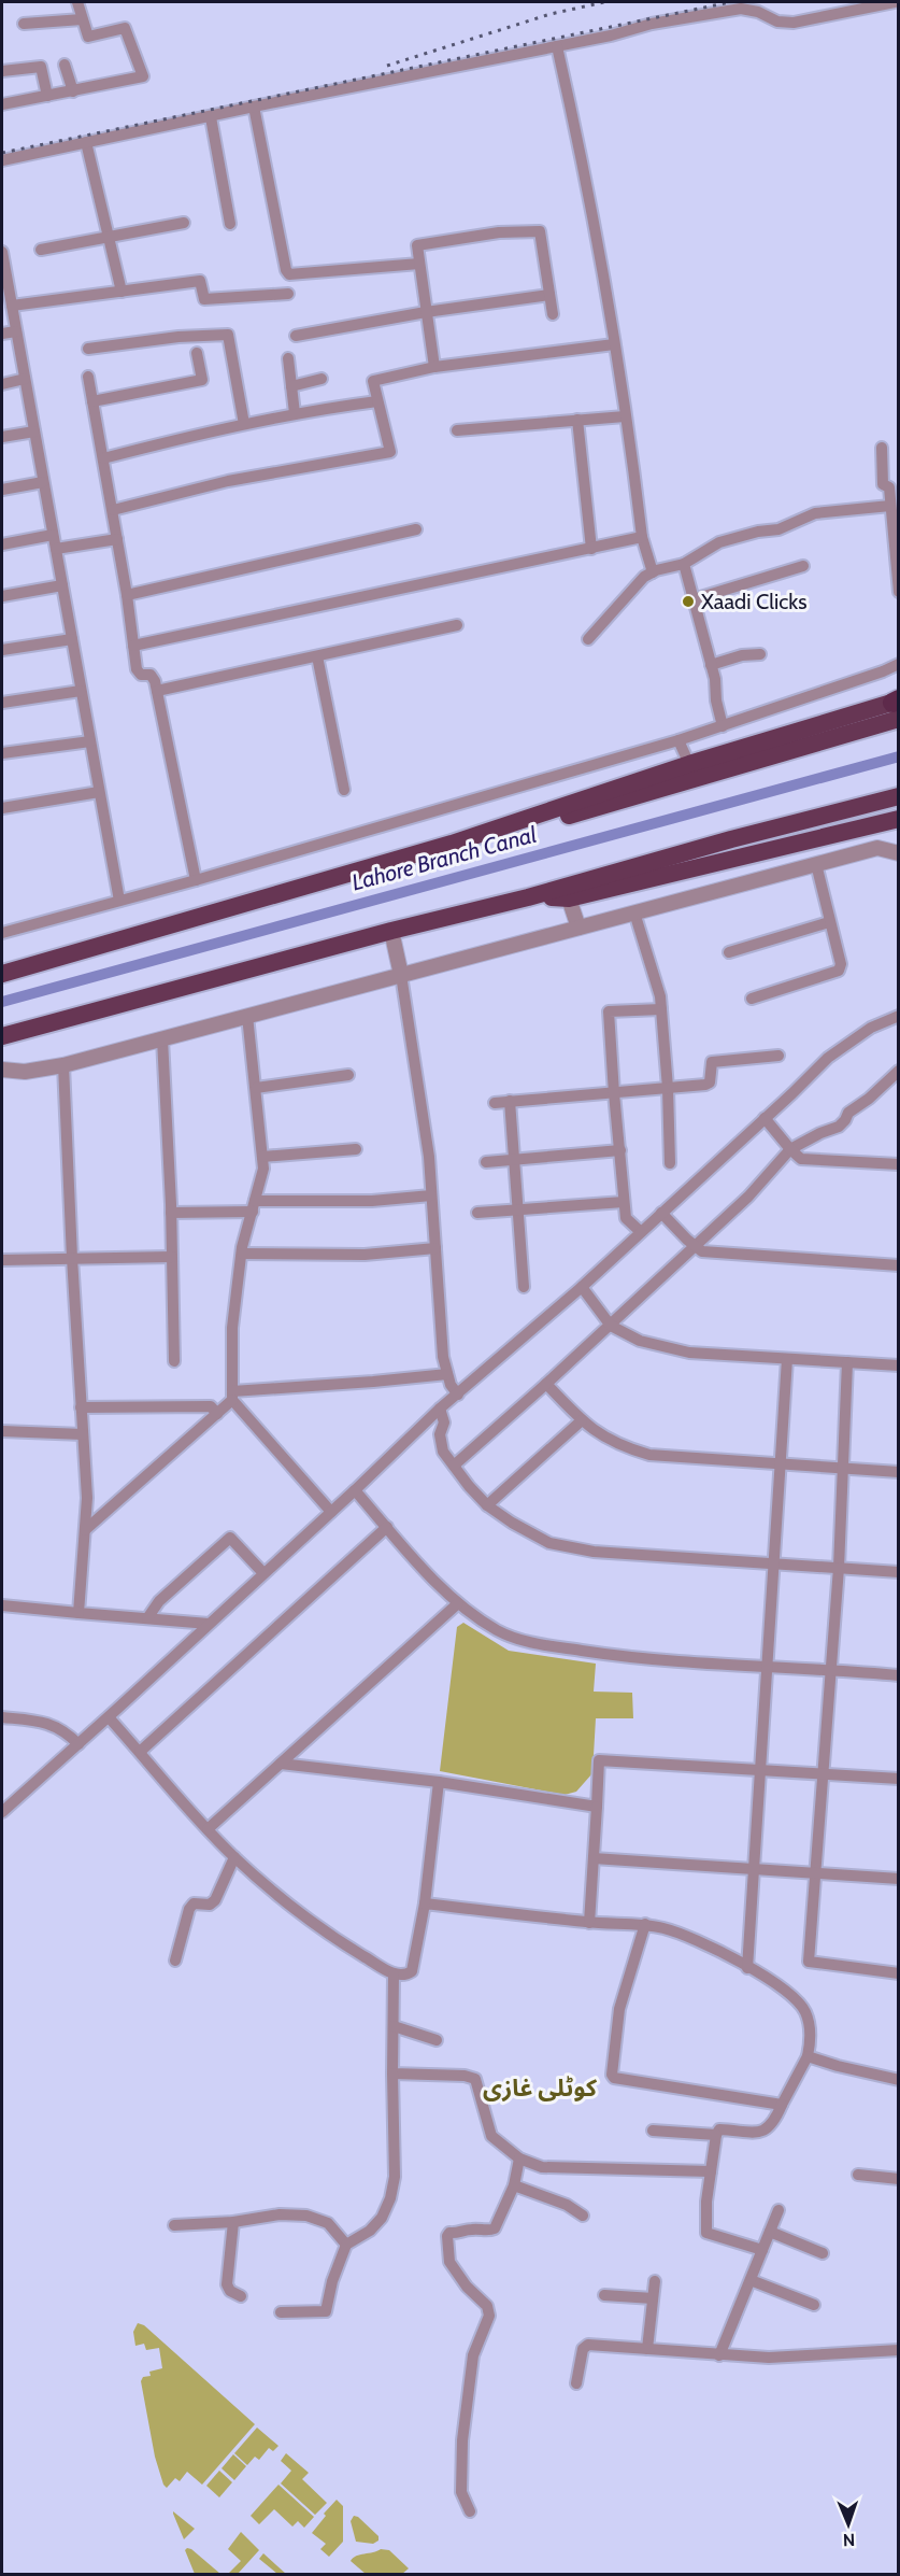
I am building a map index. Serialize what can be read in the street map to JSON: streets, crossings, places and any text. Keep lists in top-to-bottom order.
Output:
{
  "districts": ["کوٹلی غازی"],
  "water": ["Lahore Branch Canal"],
  "places": ["Xaadi Clicks"],
  "north": "bottom"
}
